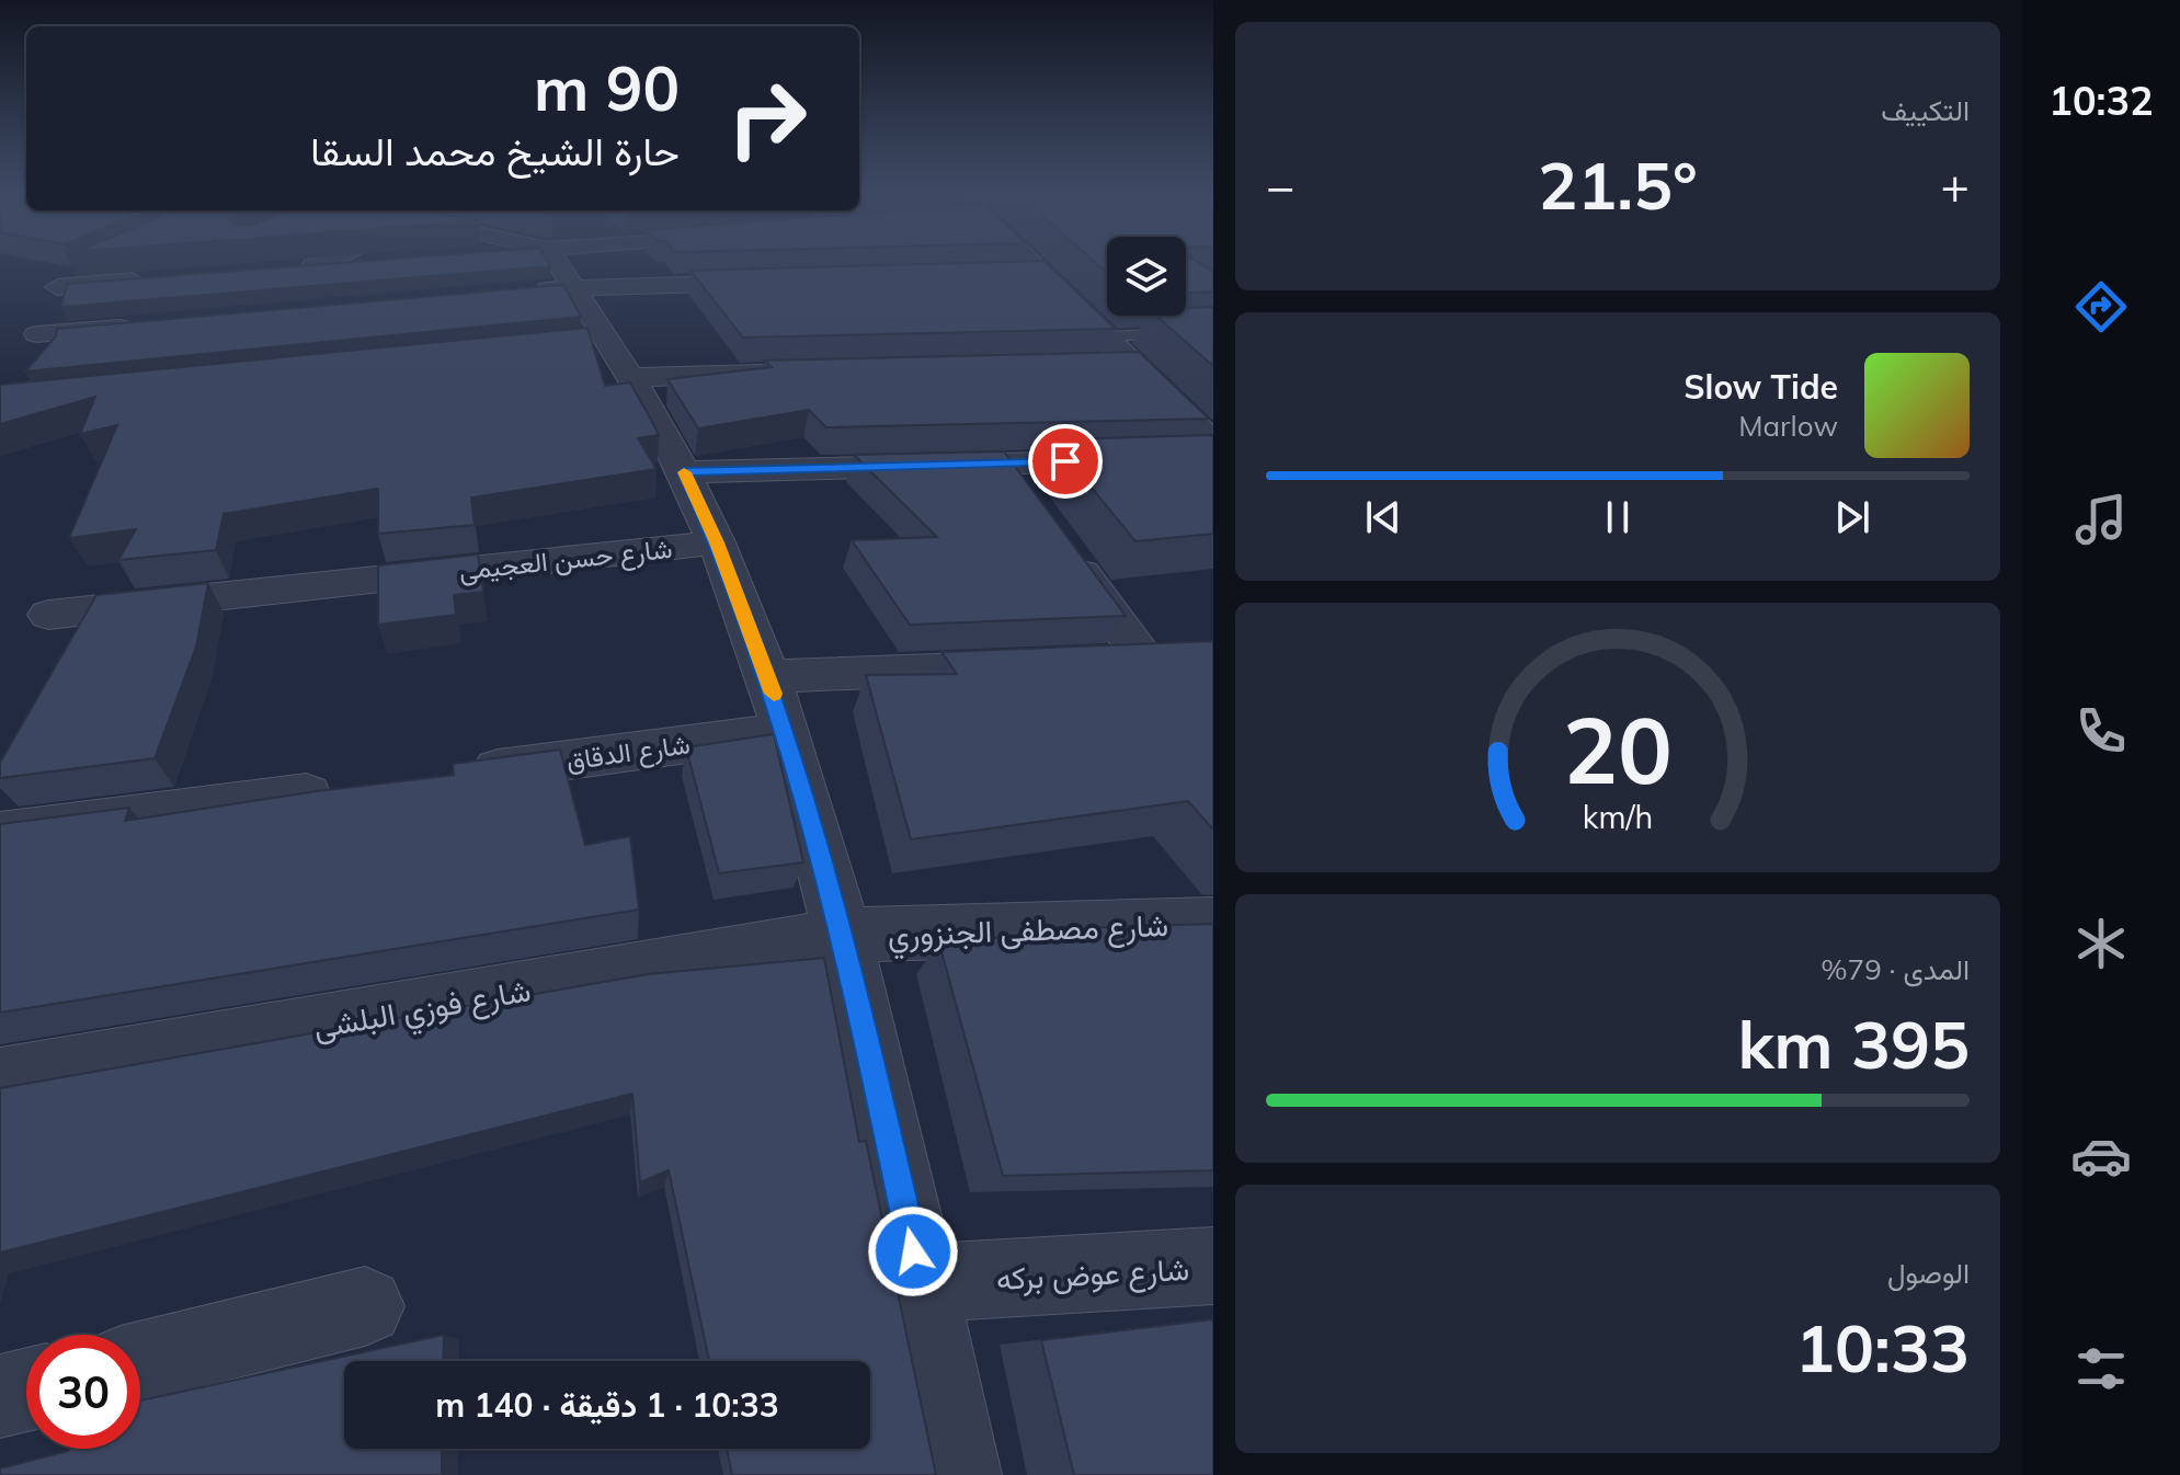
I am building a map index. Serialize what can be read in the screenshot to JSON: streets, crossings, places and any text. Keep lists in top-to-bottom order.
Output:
{
  "streets": {
    "street": [
      "شارع حسن العجيمى",
      "شارع الدقاق",
      "شارع مصطفى الجنزوري",
      "شارع فوزي البلشى",
      "شارع عوض بركه"
    ]
  },
  "crossings": [
    ["شارع مصطفى الجنزوري", "شارع فوزي البلشى"]
  ],
  "page": {
    "tabs": "10:32",
    "tile": [
      "التكييف",
      ["المدى · 79%", "395 km"],
      ["الوصول", "10:33"]
    ],
    "turn": ["90 m", "حارة الشيخ محمد السقا"],
    "heat": ["−", "21.5°", "+"],
    "song": ["Slow Tide", "Marlow"],
    "limit": "30",
    "trip": "10:33 · 1 دقيقة · 140 m",
    "gauge": ["20", "km/h"]
  }
}
